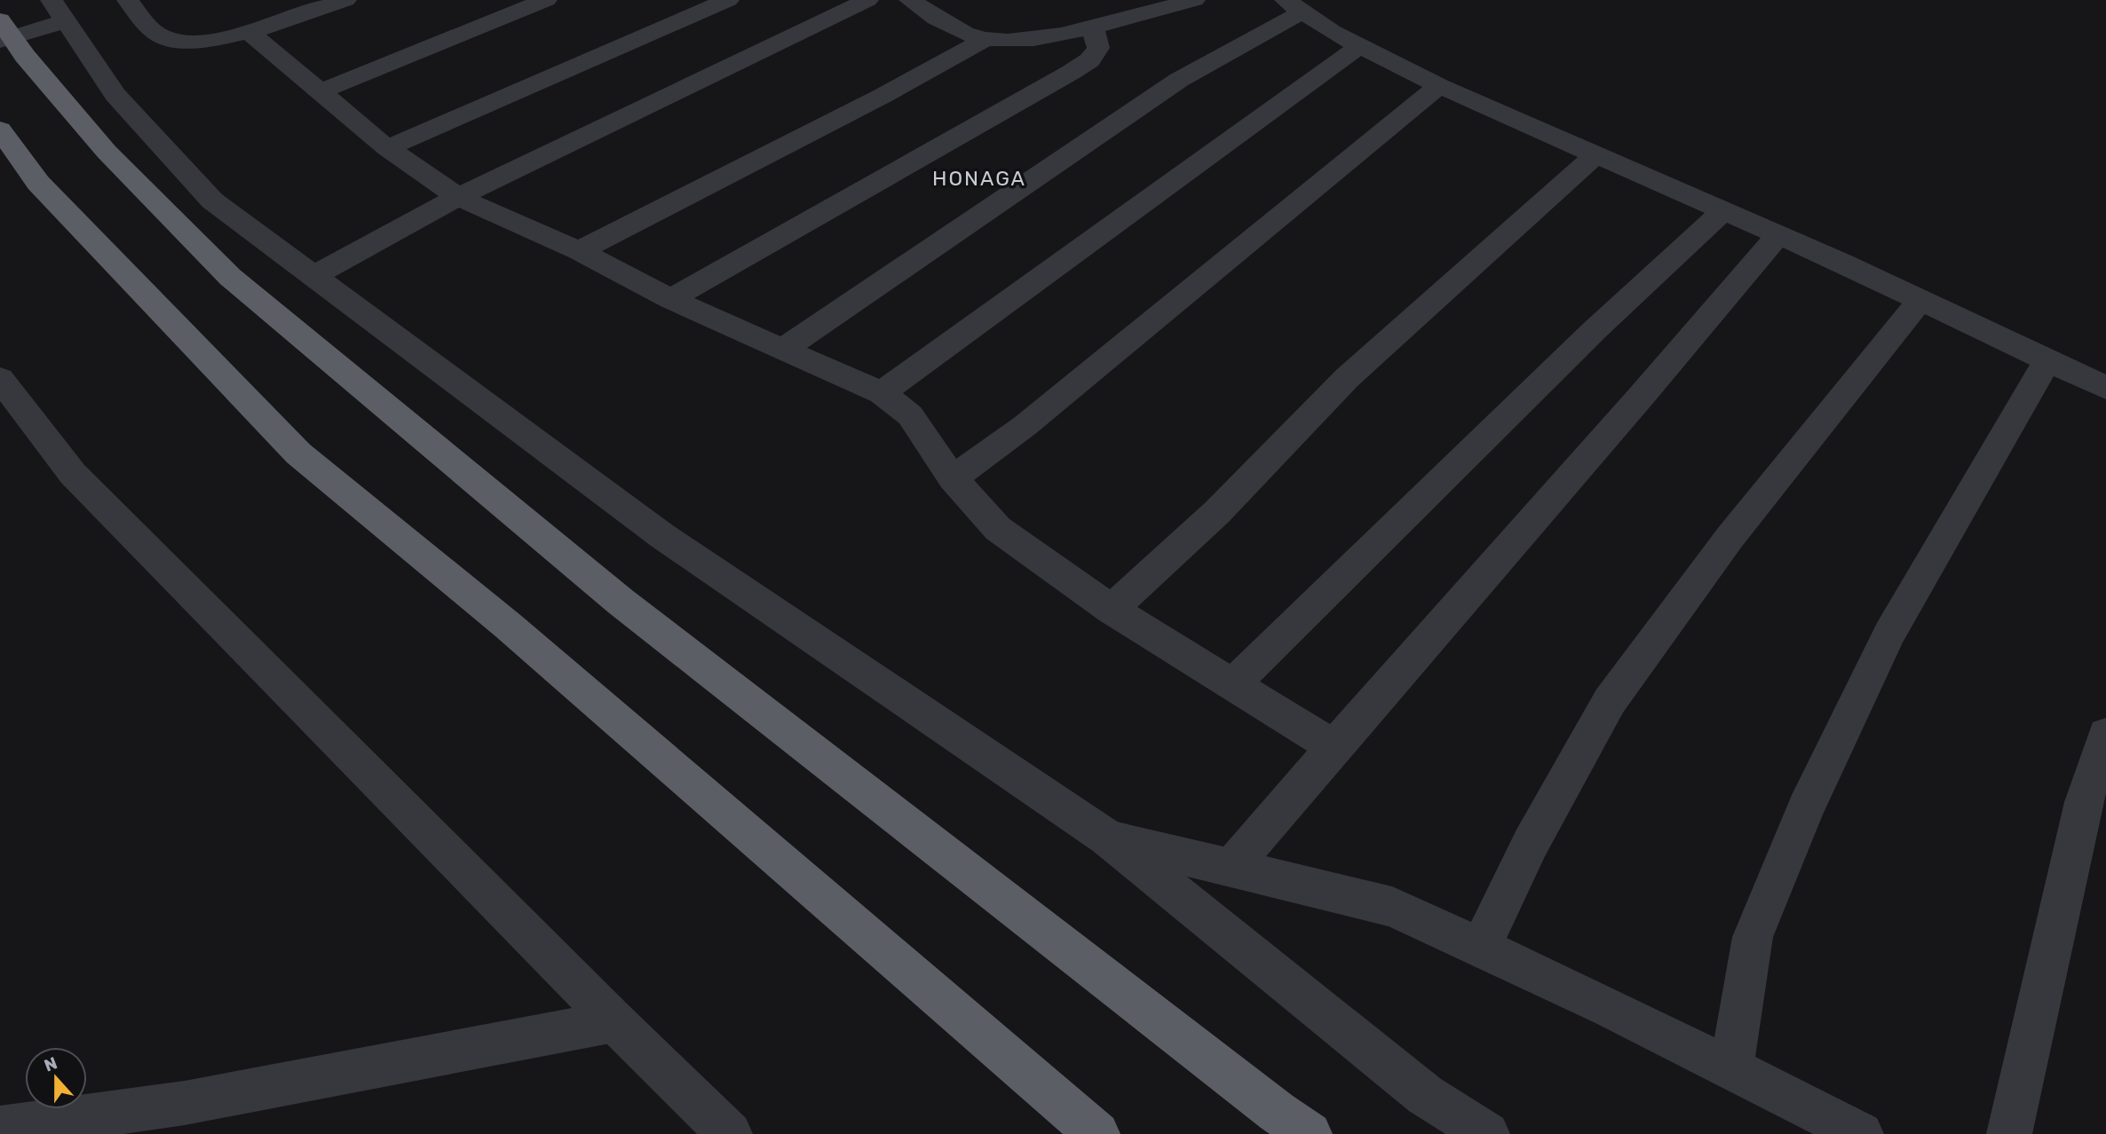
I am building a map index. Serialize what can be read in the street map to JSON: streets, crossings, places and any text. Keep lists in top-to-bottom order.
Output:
{
  "districts": ["HONAGA"],
  "north": "top"
}
